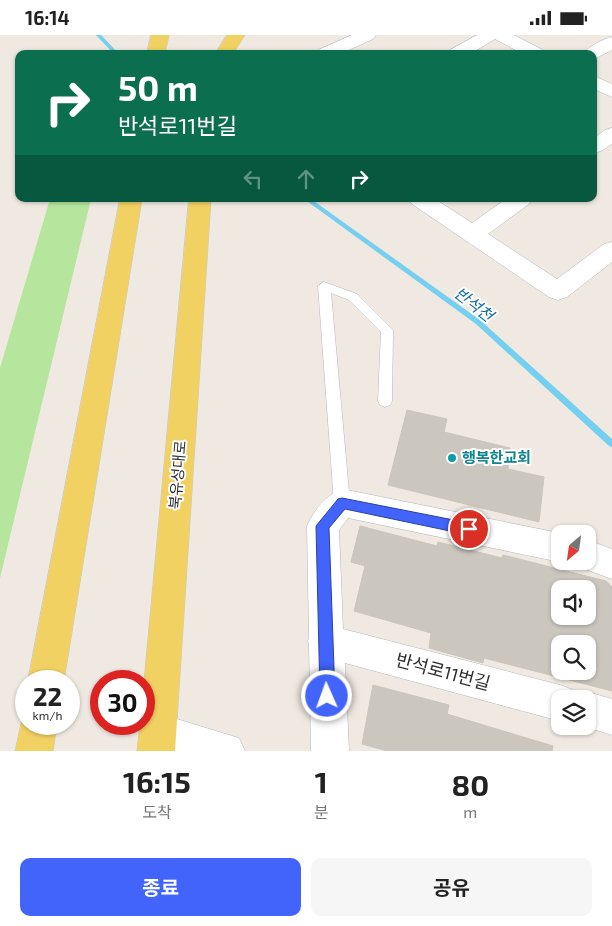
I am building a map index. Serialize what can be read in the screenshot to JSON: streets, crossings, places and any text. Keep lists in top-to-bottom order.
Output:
{
  "streets": {
    "main road": ["북유성대로"],
    "street": ["반석로11번길"]
  },
  "water": ["반석천"],
  "places": ["행복한교회"],
  "north": "bottom left",
  "page": {
    "status": "16:14",
    "turn": ["50 m", "반석로11번길"],
    "speed": "22 km/h",
    "limit": "30",
    "eta": [
      "16:15",
      "도착",
      "1",
      "분",
      "80",
      "m"
    ],
    "buttons": ["종료", "공유"]
  }
}
